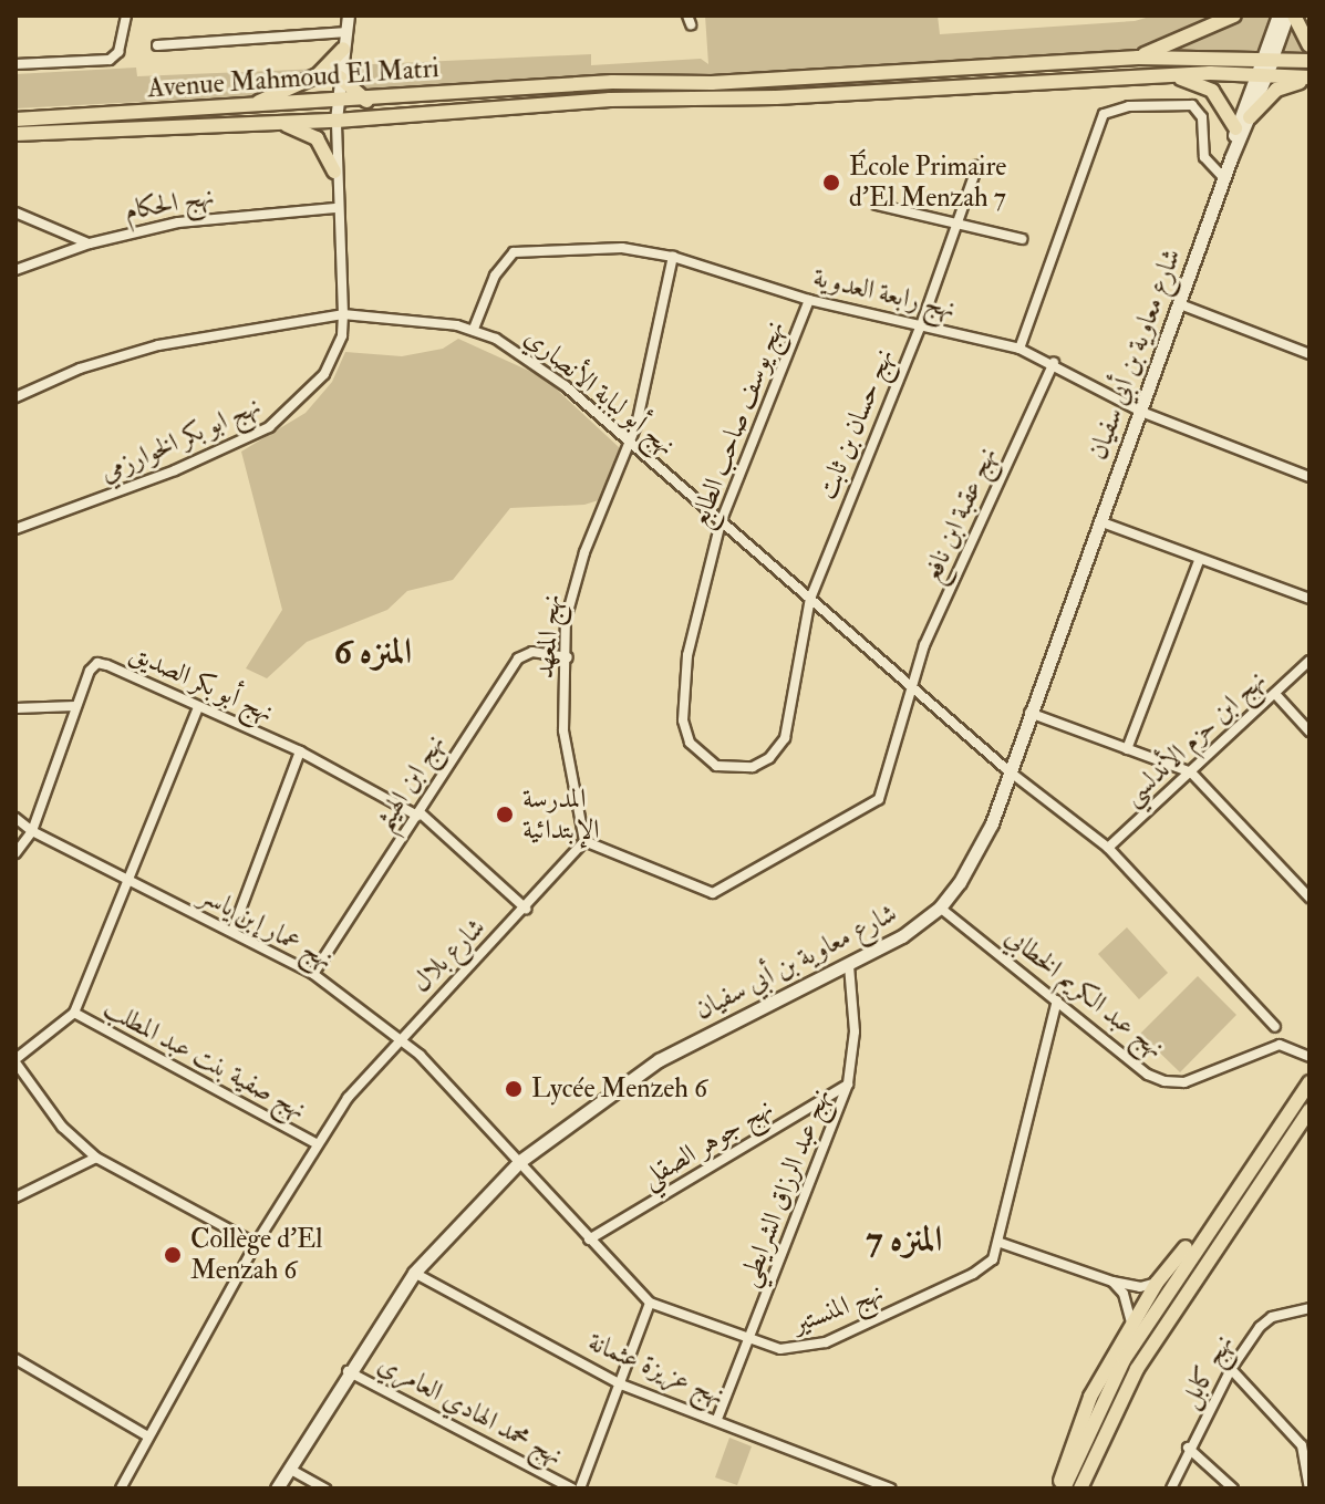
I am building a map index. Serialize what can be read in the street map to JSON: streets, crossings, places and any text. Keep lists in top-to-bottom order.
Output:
{
  "streets": {
    "highway": ["Avenue Mahmoud El Matri"],
    "main road": ["شارع معاوية بن أبي سفيان"],
    "street": [
      "نهج الحكام",
      "نهج رابعة العدوية",
      "نهج أبو لبابة الأنصاري",
      "نهج يوسف صاحب الطابع",
      "نهج حسان بن ثابت",
      "نهج ابو بكر الخوارزمي",
      "نهج عقبة ابن نافع",
      "نهج المعهد",
      "نهج أبو بكر الصديق",
      "نهج ابن حزم الأندلسي",
      "نهج ابن الهيثم",
      "نهج عمار إبن ياسر",
      "شارع بلال",
      "نهج عبد الكريم الخطابي",
      "نهج صفية بنت عبد المطلب",
      "نهج جوهر الصقلي",
      "نهج عبد الرزاق الشرايطي",
      "نهج المنستير",
      "نهج عزيزة عثمانة",
      "نهج كابل",
      "نهج محمد الهادي العامري"
    ]
  },
  "crossings": [
    ["Avenue Mahmoud El Matri", "شارع معاوية بن أبي سفيان"],
    ["نهج رابعة العدوية", "شارع معاوية بن أبي سفيان"],
    ["نهج رابعة العدوية", "نهج أبو لبابة الأنصاري"],
    ["نهج رابعة العدوية", "نهج يوسف صاحب الطابع"],
    ["نهج رابعة العدوية", "نهج حسان بن ثابت"],
    ["نهج رابعة العدوية", "نهج عقبة ابن نافع"],
    ["نهج رابعة العدوية", "نهج المعهد"],
    ["شارع معاوية بن أبي سفيان", "نهج أبو لبابة الأنصاري"],
    ["شارع معاوية بن أبي سفيان", "نهج عمار إبن ياسر"],
    ["شارع معاوية بن أبي سفيان", "نهج عبد الكريم الخطابي"],
    ["شارع معاوية بن أبي سفيان", "نهج عبد الرزاق الشرايطي"],
    ["شارع معاوية بن أبي سفيان", "نهج المنستير"],
    ["شارع معاوية بن أبي سفيان", "نهج عزيزة عثمانة"],
    ["شارع معاوية بن أبي سفيان", "نهج محمد الهادي العامري"],
    ["نهج أبو لبابة الأنصاري", "نهج يوسف صاحب الطابع"],
    ["نهج أبو لبابة الأنصاري", "نهج حسان بن ثابت"],
    ["نهج أبو لبابة الأنصاري", "نهج ابو بكر الخوارزمي"],
    ["نهج أبو لبابة الأنصاري", "نهج عقبة ابن نافع"],
    ["نهج أبو لبابة الأنصاري", "نهج المعهد"],
    ["نهج أبو لبابة الأنصاري", "نهج ابن حزم الأندلسي"],
    ["نهج يوسف صاحب الطابع", "نهج حسان بن ثابت"],
    ["نهج المعهد", "نهج ابن الهيثم"],
    ["نهج المعهد", "شارع بلال"],
    ["نهج أبو بكر الصديق", "نهج ابن الهيثم"],
    ["نهج أبو بكر الصديق", "نهج عمار إبن ياسر"],
    ["نهج ابن الهيثم", "نهج عمار إبن ياسر"],
    ["نهج عمار إبن ياسر", "شارع بلال"],
    ["نهج عمار إبن ياسر", "نهج المنستير"],
    ["شارع بلال", "نهج صفية بنت عبد المطلب"],
    ["نهج عبد الكريم الخطابي", "نهج المنستير"],
    ["نهج جوهر الصقلي", "نهج عبد الرزاق الشرايطي"],
    ["نهج جوهر الصقلي", "نهج المنستير"],
    ["نهج عبد الرزاق الشرايطي", "نهج المنستير"],
    ["نهج عبد الرزاق الشرايطي", "نهج عزيزة عثمانة"]
  ],
  "districts": ["المنزه 6", "المنزه 7"],
  "places": [
    "École Primaire d'El Menzah 7",
    "المدرسة الإبتدائية",
    "Lycée Menzeh 6",
    "Collège d'El Menzah 6"
  ]
}
